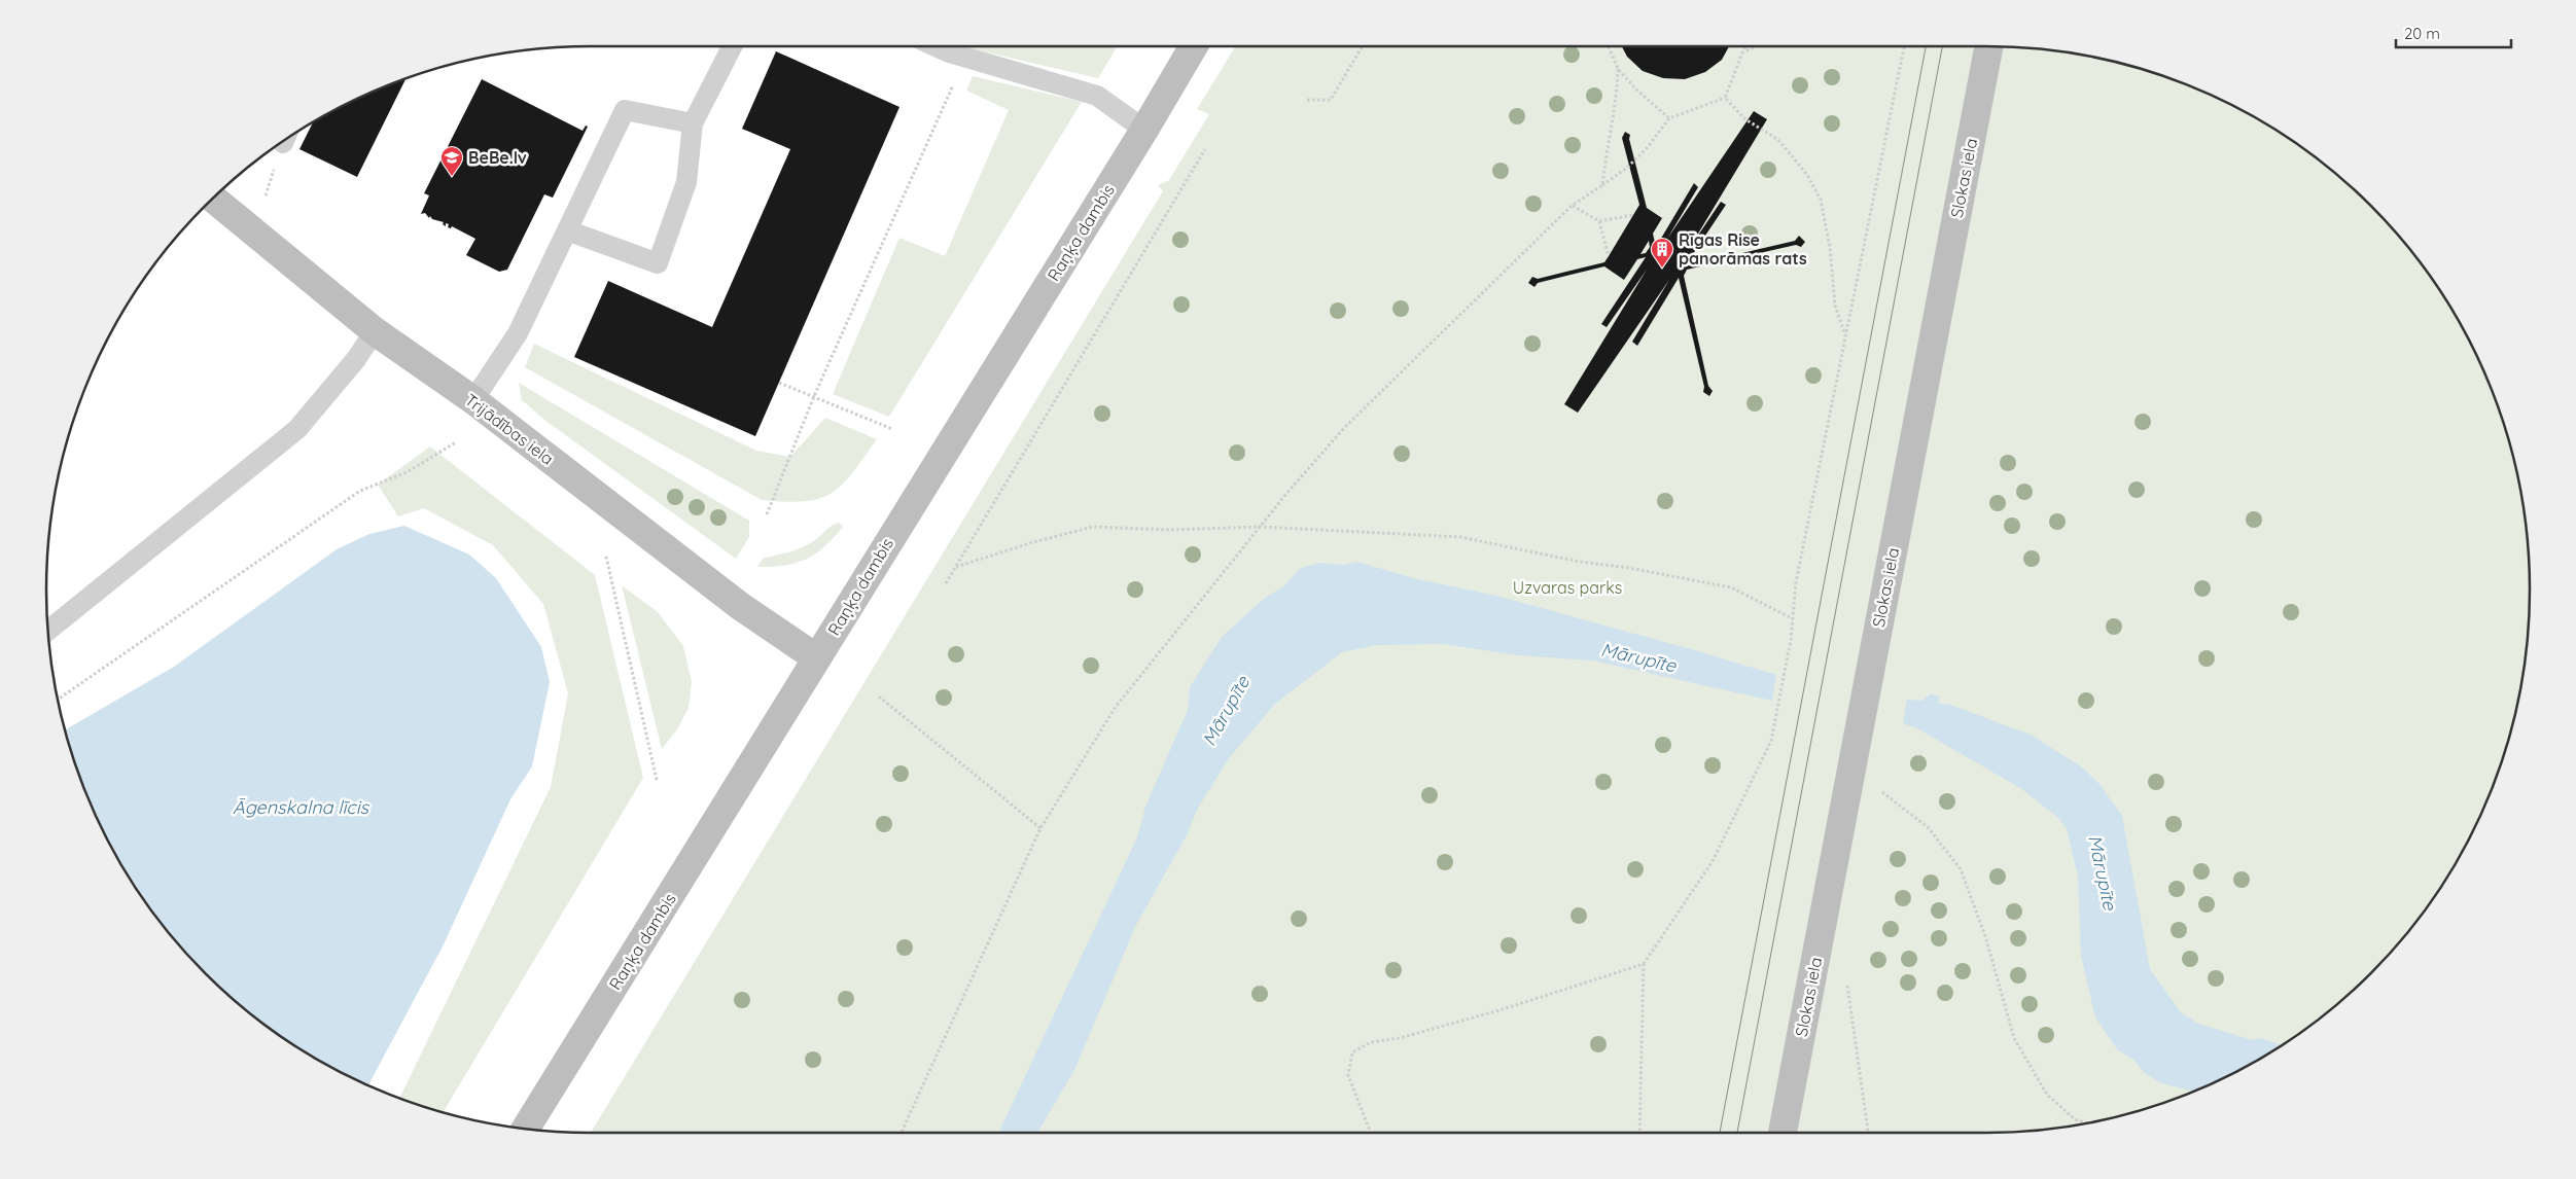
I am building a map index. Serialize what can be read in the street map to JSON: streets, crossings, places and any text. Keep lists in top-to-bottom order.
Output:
{
  "streets": {
    "main road": ["Slokas iela", "Raņķa dambis", "Trijādības iela"]
  },
  "crossings": [
    ["Raņķa dambis", "Trijādības iela"]
  ],
  "water": ["Mārupīte", "Āgenskalna līcis"],
  "parks": ["Uzvaras parks"],
  "places": {
    "school or university": ["BeBe.lv"],
    "building": ["Rīgas Rise panorāmas rats"]
  },
  "scale_bar": "20 m"
}
